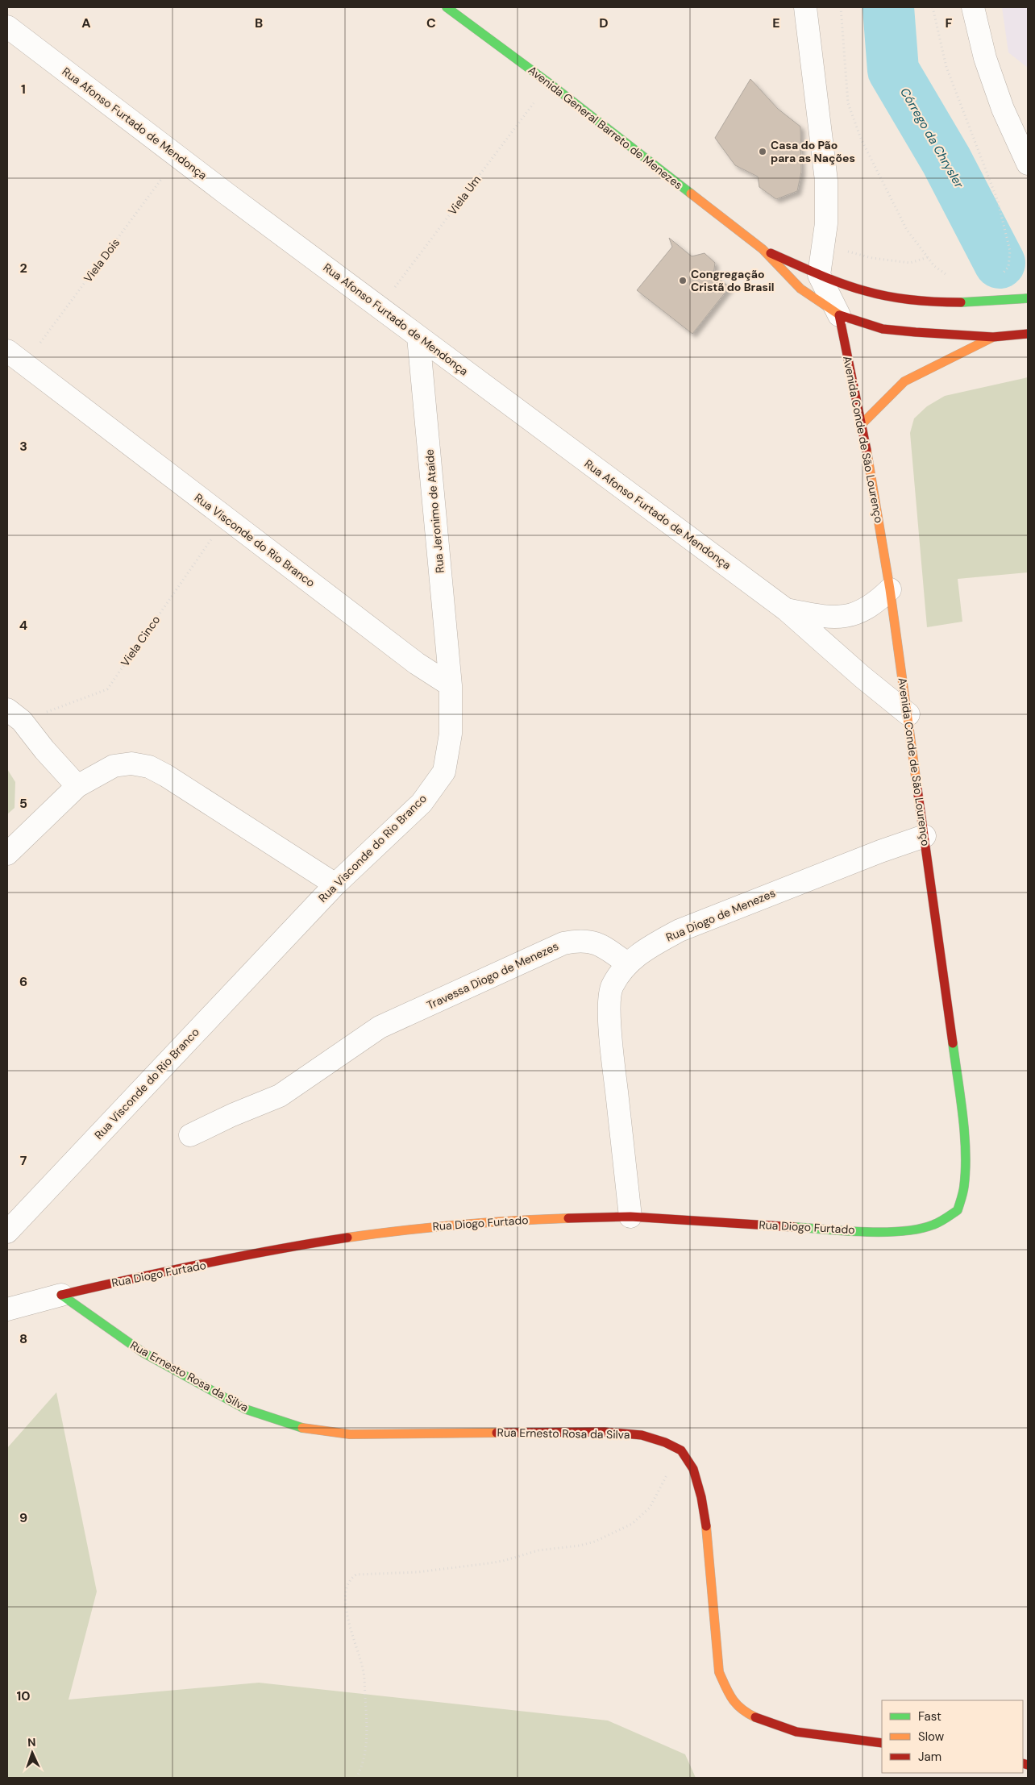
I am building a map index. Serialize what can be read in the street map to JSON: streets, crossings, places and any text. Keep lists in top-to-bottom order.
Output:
{
  "streets": {
    "street": [
      "Rua Afonso Furtado de Mendonça",
      "Avenida General Barreto de Menezes",
      "Avenida Conde de São Lourenço",
      "Rua Jeronimo de Ataíde",
      "Rua Visconde do Rio Branco",
      "Rua Diogo de Menezes",
      "Travessa Diogo de Menezes",
      "Rua Diogo Furtado",
      "Rua Ernesto Rosa da Silva"
    ],
    "path": ["Viela Um", "Viela Dois", "Viela Cinco"]
  },
  "crossings": [
    ["Rua Afonso Furtado de Mendonça", "Viela Um"],
    ["Rua Afonso Furtado de Mendonça", "Viela Dois"],
    ["Rua Afonso Furtado de Mendonça", "Avenida Conde de São Lourenço"],
    ["Rua Afonso Furtado de Mendonça", "Rua Jeronimo de Ataíde"],
    ["Avenida General Barreto de Menezes", "Viela Um"],
    ["Viela Dois", "Rua Visconde do Rio Branco"],
    ["Avenida Conde de São Lourenço", "Rua Diogo de Menezes"],
    ["Avenida Conde de São Lourenço", "Rua Diogo Furtado"],
    ["Rua Jeronimo de Ataíde", "Rua Visconde do Rio Branco"],
    ["Rua Visconde do Rio Branco", "Viela Cinco"],
    ["Rua Diogo de Menezes", "Travessa Diogo de Menezes"],
    ["Rua Diogo de Menezes", "Rua Diogo Furtado"],
    ["Rua Diogo Furtado", "Rua Ernesto Rosa da Silva"]
  ],
  "water": ["Córrego da Chrysler"],
  "places": ["Casa do Pão para as Nações", "Congregação Cristã do Brasil"],
  "legend": ["Fast", "Slow", "Jam"],
  "north": "top",
  "grid": {
    "columns": [
      "A",
      "B",
      "C",
      "D",
      "E",
      "F"
    ],
    "rows": [
      "1",
      "2",
      "3",
      "4",
      "5",
      "6",
      "7",
      "8",
      "9",
      "10"
    ]
  }
}
